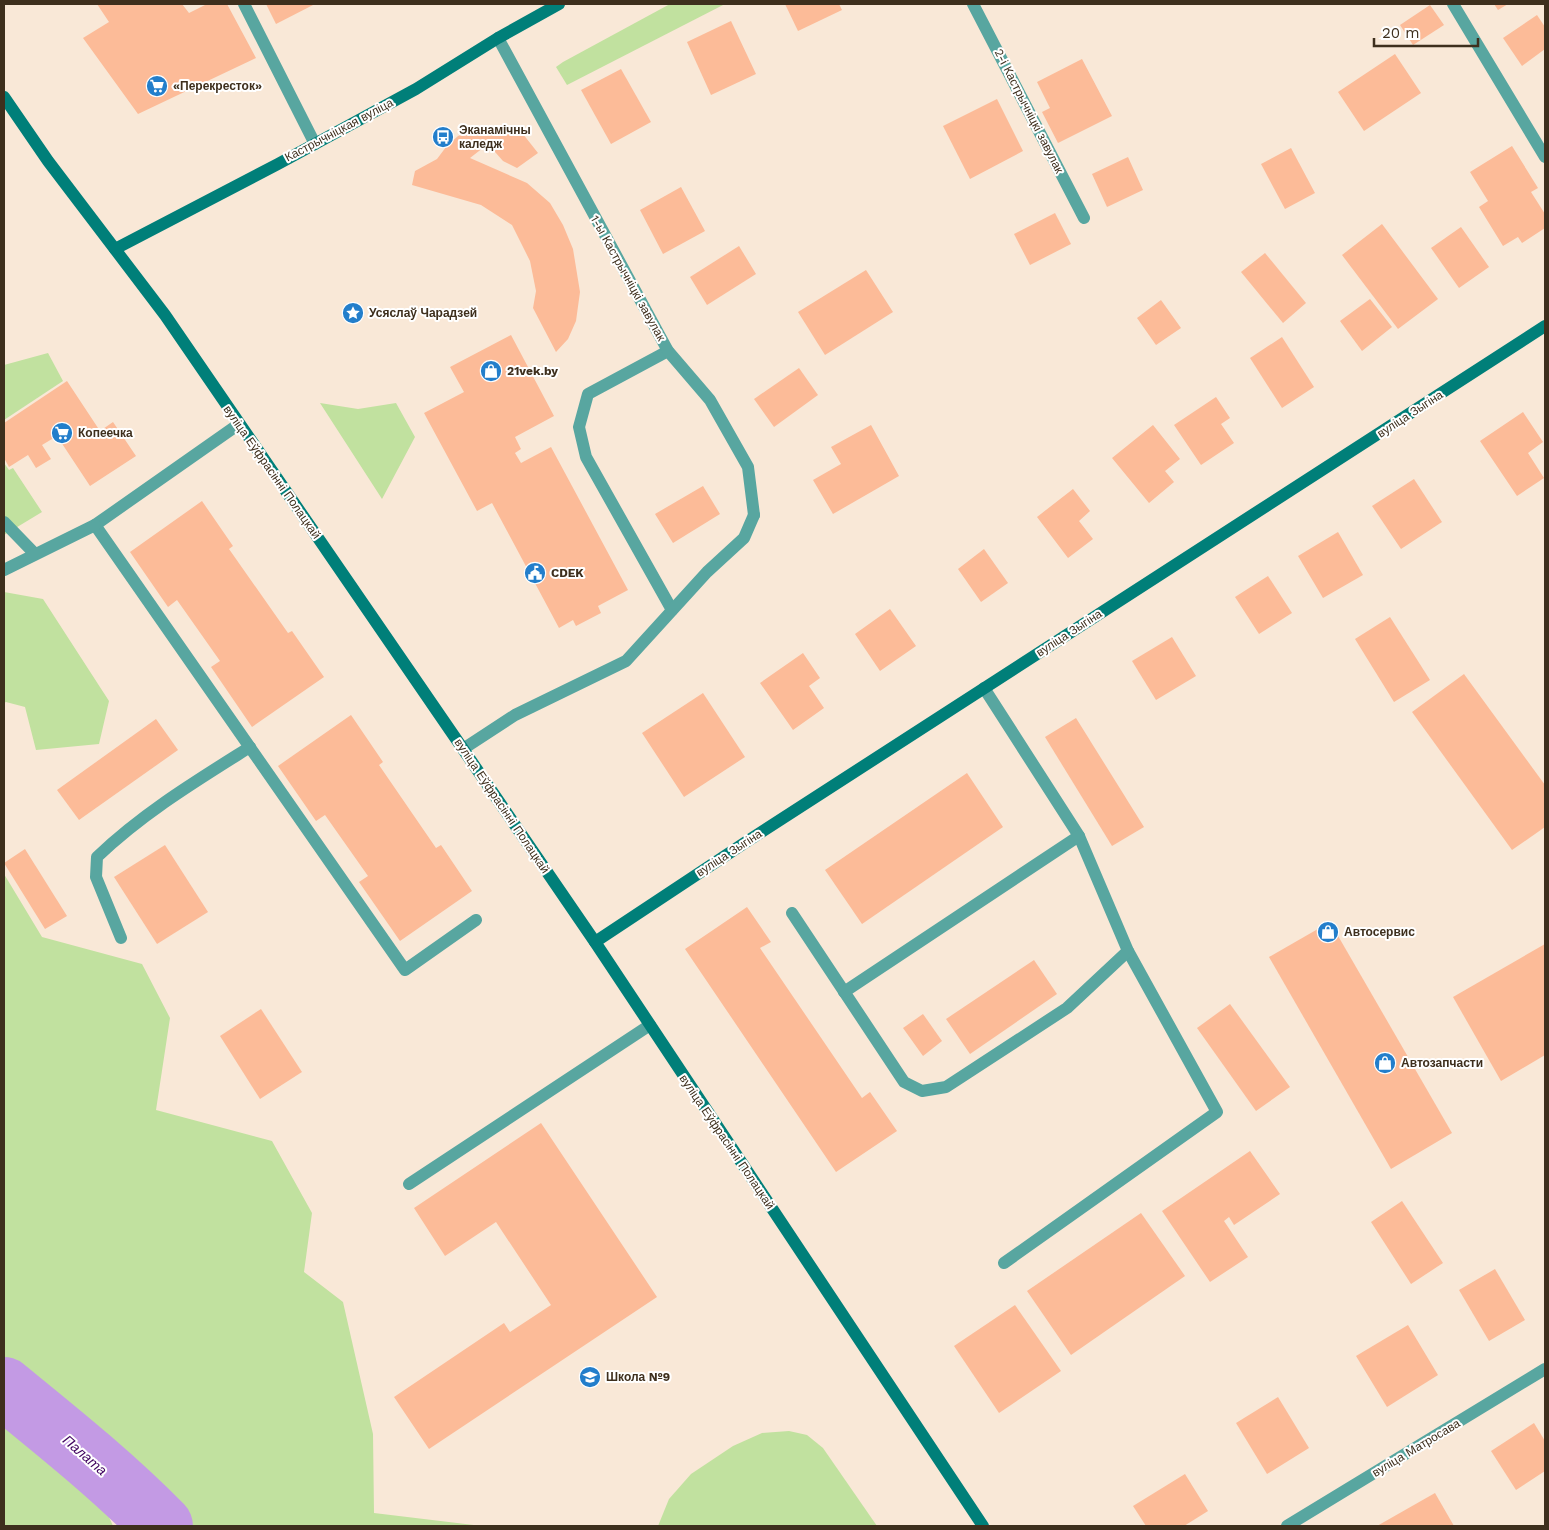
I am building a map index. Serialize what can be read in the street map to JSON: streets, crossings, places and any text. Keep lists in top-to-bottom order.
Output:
{
  "streets": {
    "main road": ["Кастрычніцкая вуліца", "вуліца Зыгіна", "вуліца Еўфрасінні Полацкай"],
    "street": ["2-і Кастрычніцкі завулак", "1-ы Кастрычніцкі завулак", "вуліца Матросава"]
  },
  "crossings": [
    ["Кастрычніцкая вуліца", "1-ы Кастрычніцкі завулак"],
    ["Кастрычніцкая вуліца", "вуліца Еўфрасінні Полацкай"],
    ["вуліца Зыгіна", "вуліца Еўфрасінні Полацкай"]
  ],
  "water": ["Палата"],
  "places": {
    "supermarket": ["«Перекресток»", "Копеечка"],
    "bus stop": ["Эканамічны каледж"],
    "place": ["Усяслаў Чарадзей"],
    "shop": ["21vek.by", "Автосервис", "Автозапчасти"],
    "public building": ["CDEK"],
    "school or university": ["Школа №9"]
  },
  "scale_bar": "20 m"
}
